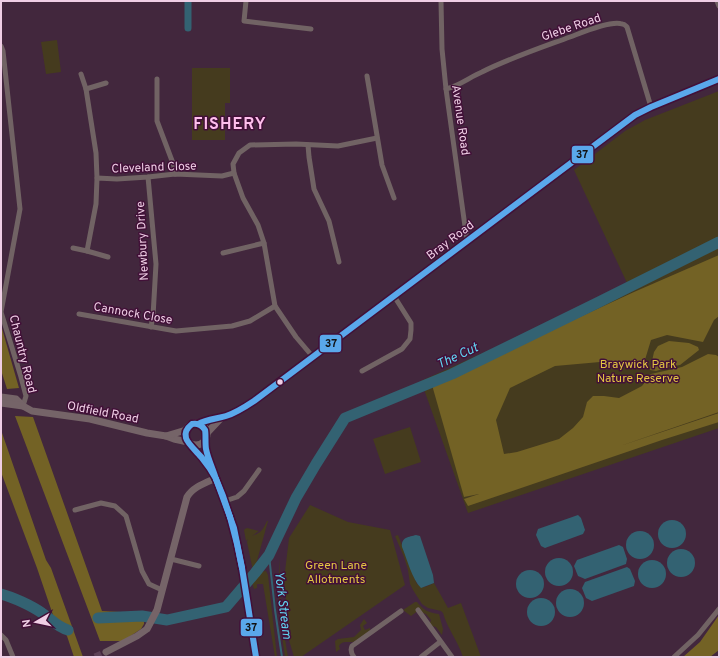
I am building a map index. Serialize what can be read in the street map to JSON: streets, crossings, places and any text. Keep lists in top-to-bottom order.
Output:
{
  "streets": {
    "main road": ["Bray Road", "Oldfield Road"],
    "street": [
      "Glebe Road",
      "Avenue Road",
      "Cleveland Close",
      "Newbury Drive",
      "Cannock Close",
      "Chauntry Road"
    ]
  },
  "crossings": [
    ["Glebe Road", "Avenue Road"],
    ["Glebe Road", "Bray Road"],
    ["Avenue Road", "Bray Road"],
    ["Cleveland Close", "Newbury Drive"],
    ["Bray Road", "Oldfield Road"],
    ["Newbury Drive", "Cannock Close"],
    ["Chauntry Road", "Oldfield Road"]
  ],
  "districts": ["FISHERY"],
  "water": ["The Cut", "York Stream"],
  "parks": ["Braywick Park Nature Reserve", "Green Lane Allotments"],
  "lines": ["transit line 37"],
  "north": "left"
}
